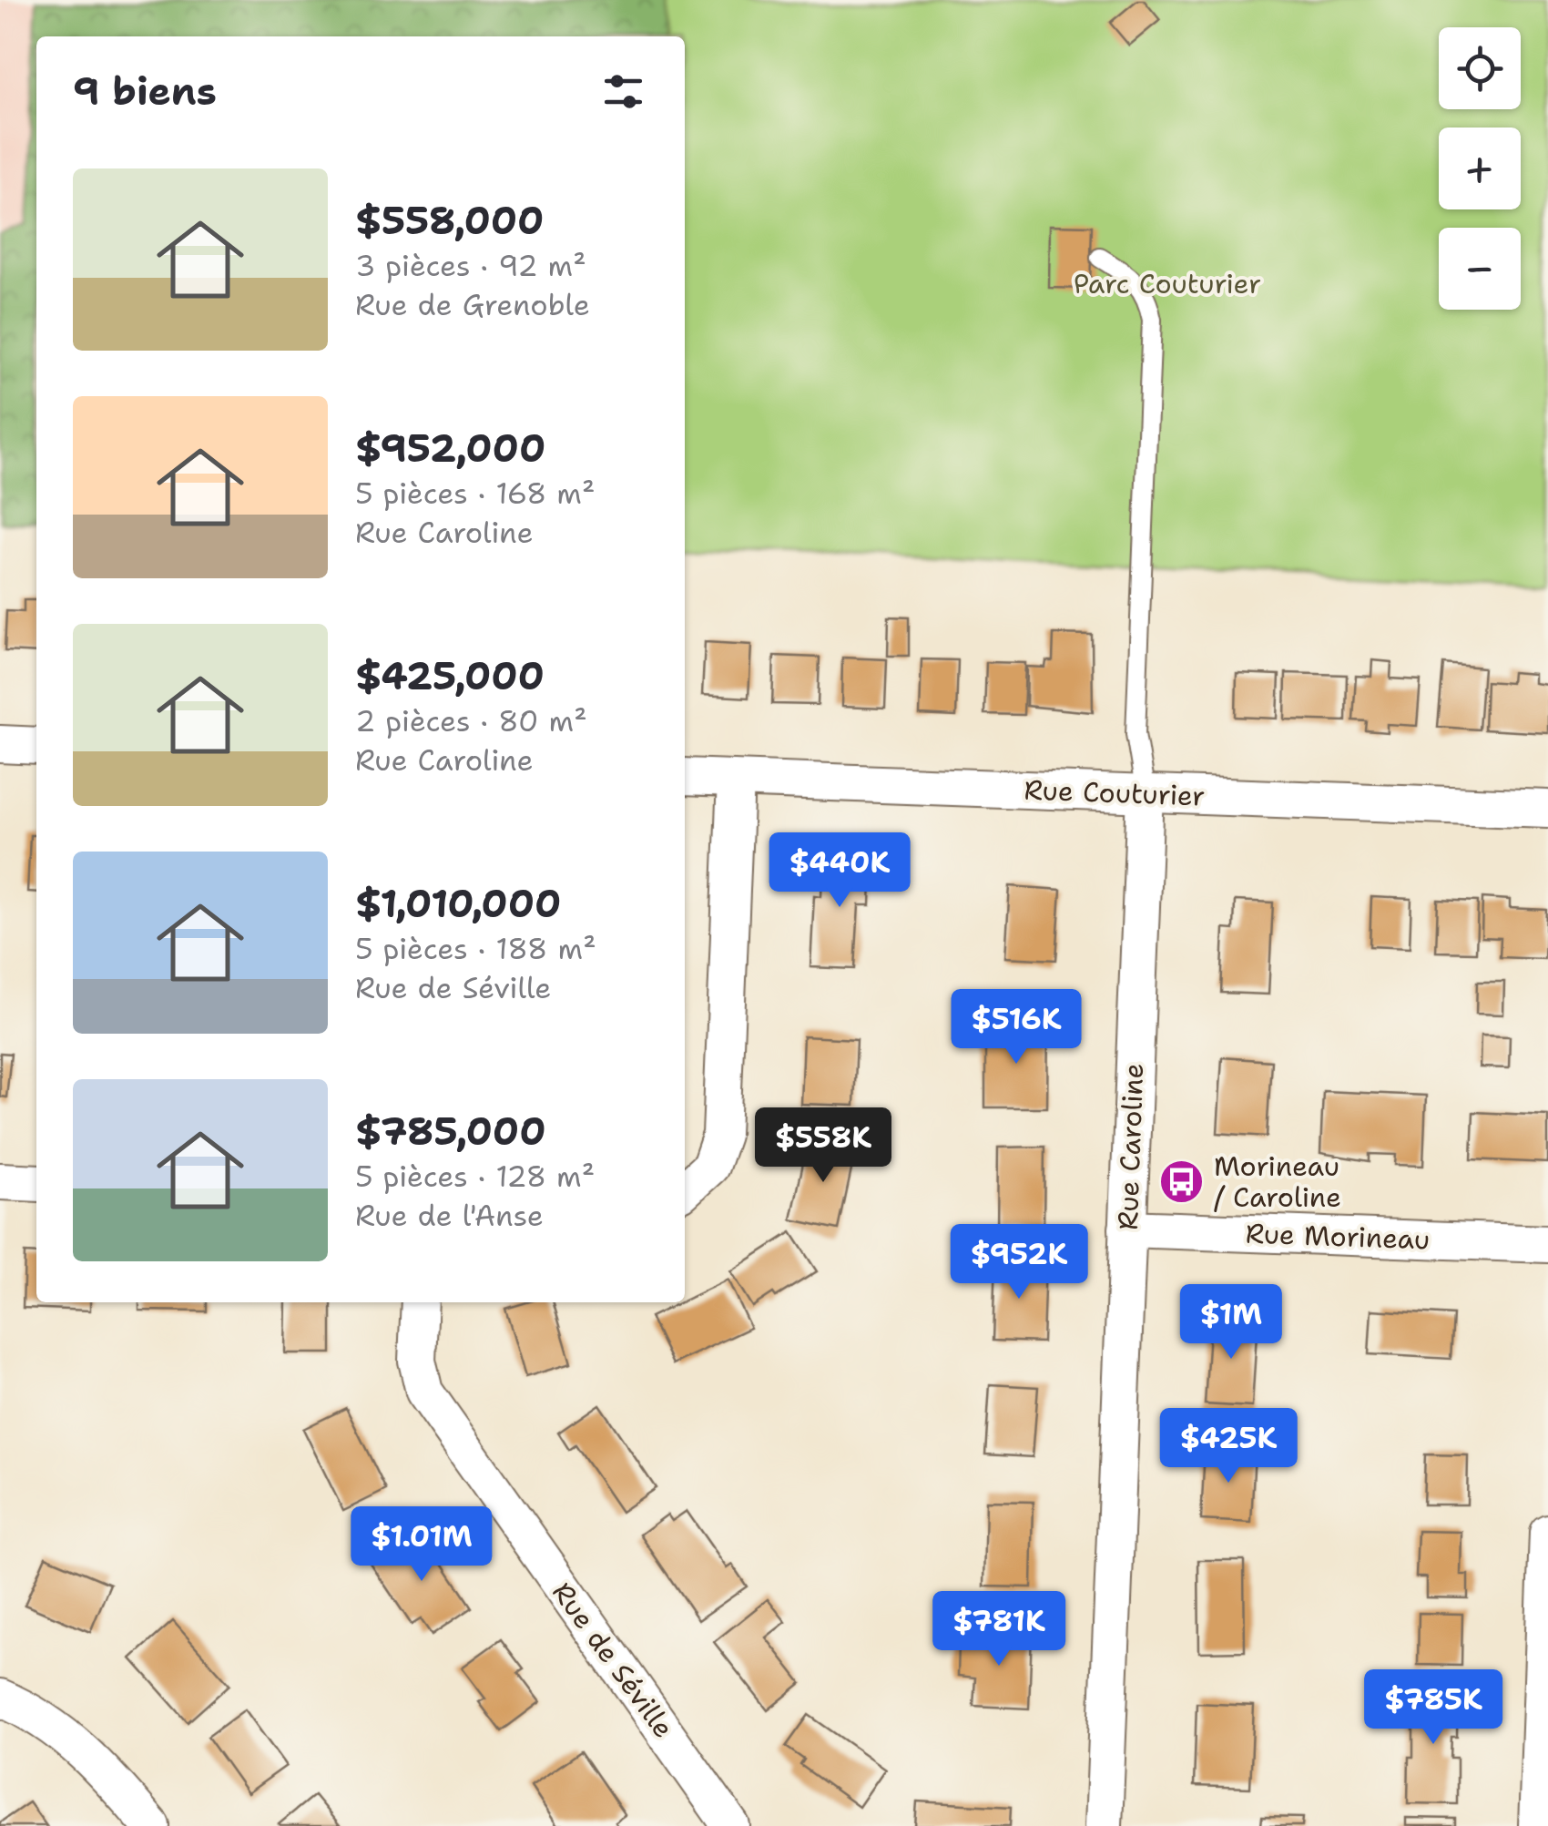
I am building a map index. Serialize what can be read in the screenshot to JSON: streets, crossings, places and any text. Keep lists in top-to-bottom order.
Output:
{
  "streets": {
    "street": [
      "Rue Couturier",
      "Rue Caroline",
      "Rue Morineau",
      "Rue de Séville"
    ]
  },
  "crossings": [
    ["Rue Couturier", "Rue Caroline"],
    ["Rue Caroline", "Rue Morineau"]
  ],
  "parks": ["Parc Couturier"],
  "places": {
    "bus stop": ["Morineau / Caroline"]
  },
  "page": {
    "map_buttons": ["+", "−"],
    "heading": "9 biens",
    "list": [
      {
        "name": "$558,000",
        "note": "3 pièces · 92 m² · Rue de Grenoble"
      },
      {
        "name": "$952,000",
        "note": "5 pièces · 168 m² · Rue Caroline"
      },
      {
        "name": "$425,000",
        "note": "2 pièces · 80 m² · Rue Caroline"
      },
      {
        "name": "$1,010,000",
        "note": "5 pièces · 188 m² · Rue de Séville"
      },
      {
        "name": "$785,000",
        "note": "5 pièces · 128 m² · Rue de l'Anse"
      }
    ],
    "price": [
      "$440K",
      "$516K",
      "$558K",
      "$952K",
      "$1M",
      "$425K",
      "$1.01M",
      "$781K",
      "$785K"
    ]
  }
}
